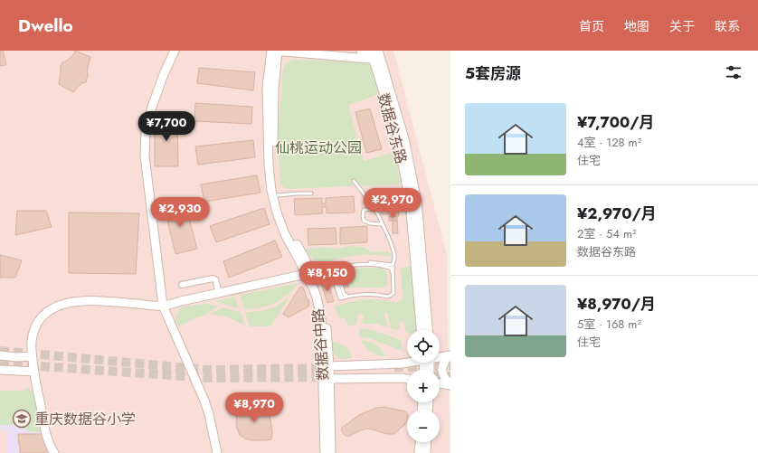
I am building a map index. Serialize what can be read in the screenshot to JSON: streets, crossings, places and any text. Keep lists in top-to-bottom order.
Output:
{
  "streets": {
    "street": ["数据谷东路", "数据谷中路"]
  },
  "parks": ["仙桃运动公园"],
  "places": {
    "school or university": ["重庆数据谷小学"]
  },
  "page": {
    "header": "Dwello",
    "nav": [
      "首页",
      "地图",
      "关于",
      "联系"
    ],
    "heading": "5套房源",
    "list": [
      {
        "name": "¥7,700/月",
        "note": "4室 · 128 m² · 住宅"
      },
      {
        "name": "¥2,970/月",
        "note": "2室 · 54 m² · 数据谷东路"
      },
      {
        "name": "¥8,970/月",
        "note": "5室 · 168 m² · 住宅"
      }
    ],
    "price": [
      "¥7,700",
      "¥2,970",
      "¥2,930",
      "¥8,150",
      "¥8,970"
    ],
    "map_buttons": ["+", "−"]
  }
}
